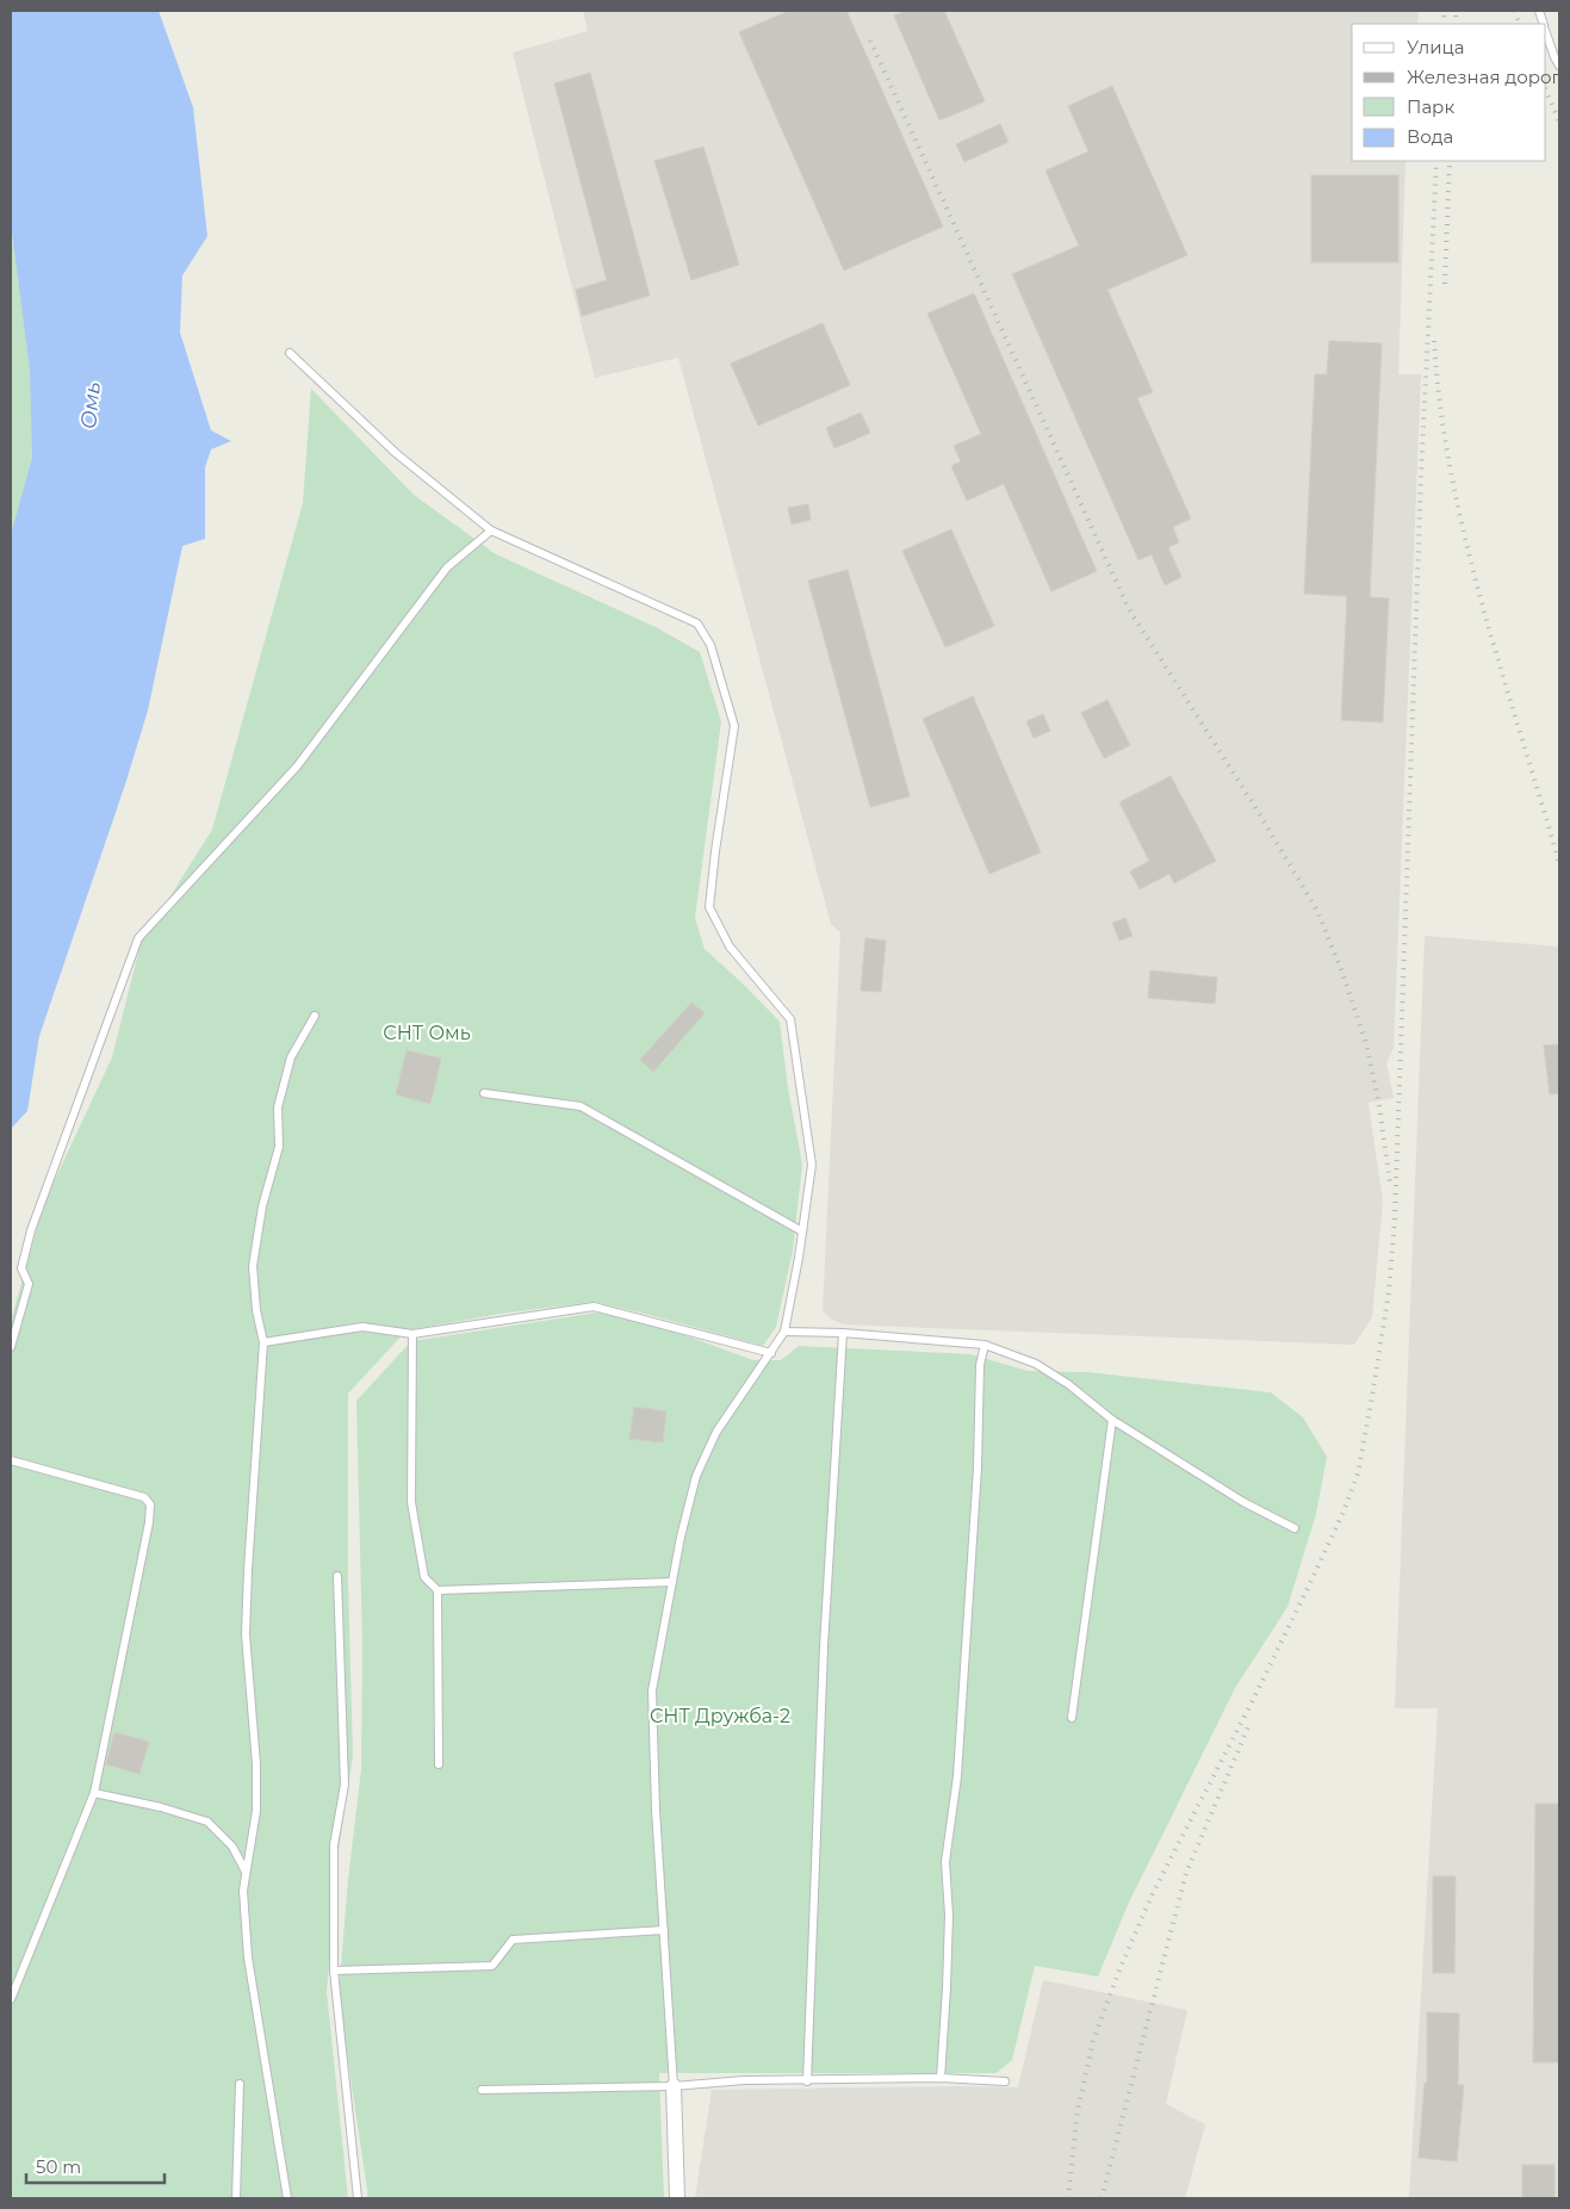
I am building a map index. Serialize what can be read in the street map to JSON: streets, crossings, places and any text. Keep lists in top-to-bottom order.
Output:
{
  "water": ["Омь"],
  "parks": ["СНТ Омь", "СНТ Дружба-2"],
  "legend": [
    "Улица",
    "Железная дорога",
    "Парк",
    "Вода"
  ],
  "scale_bar": "50 m"
}
